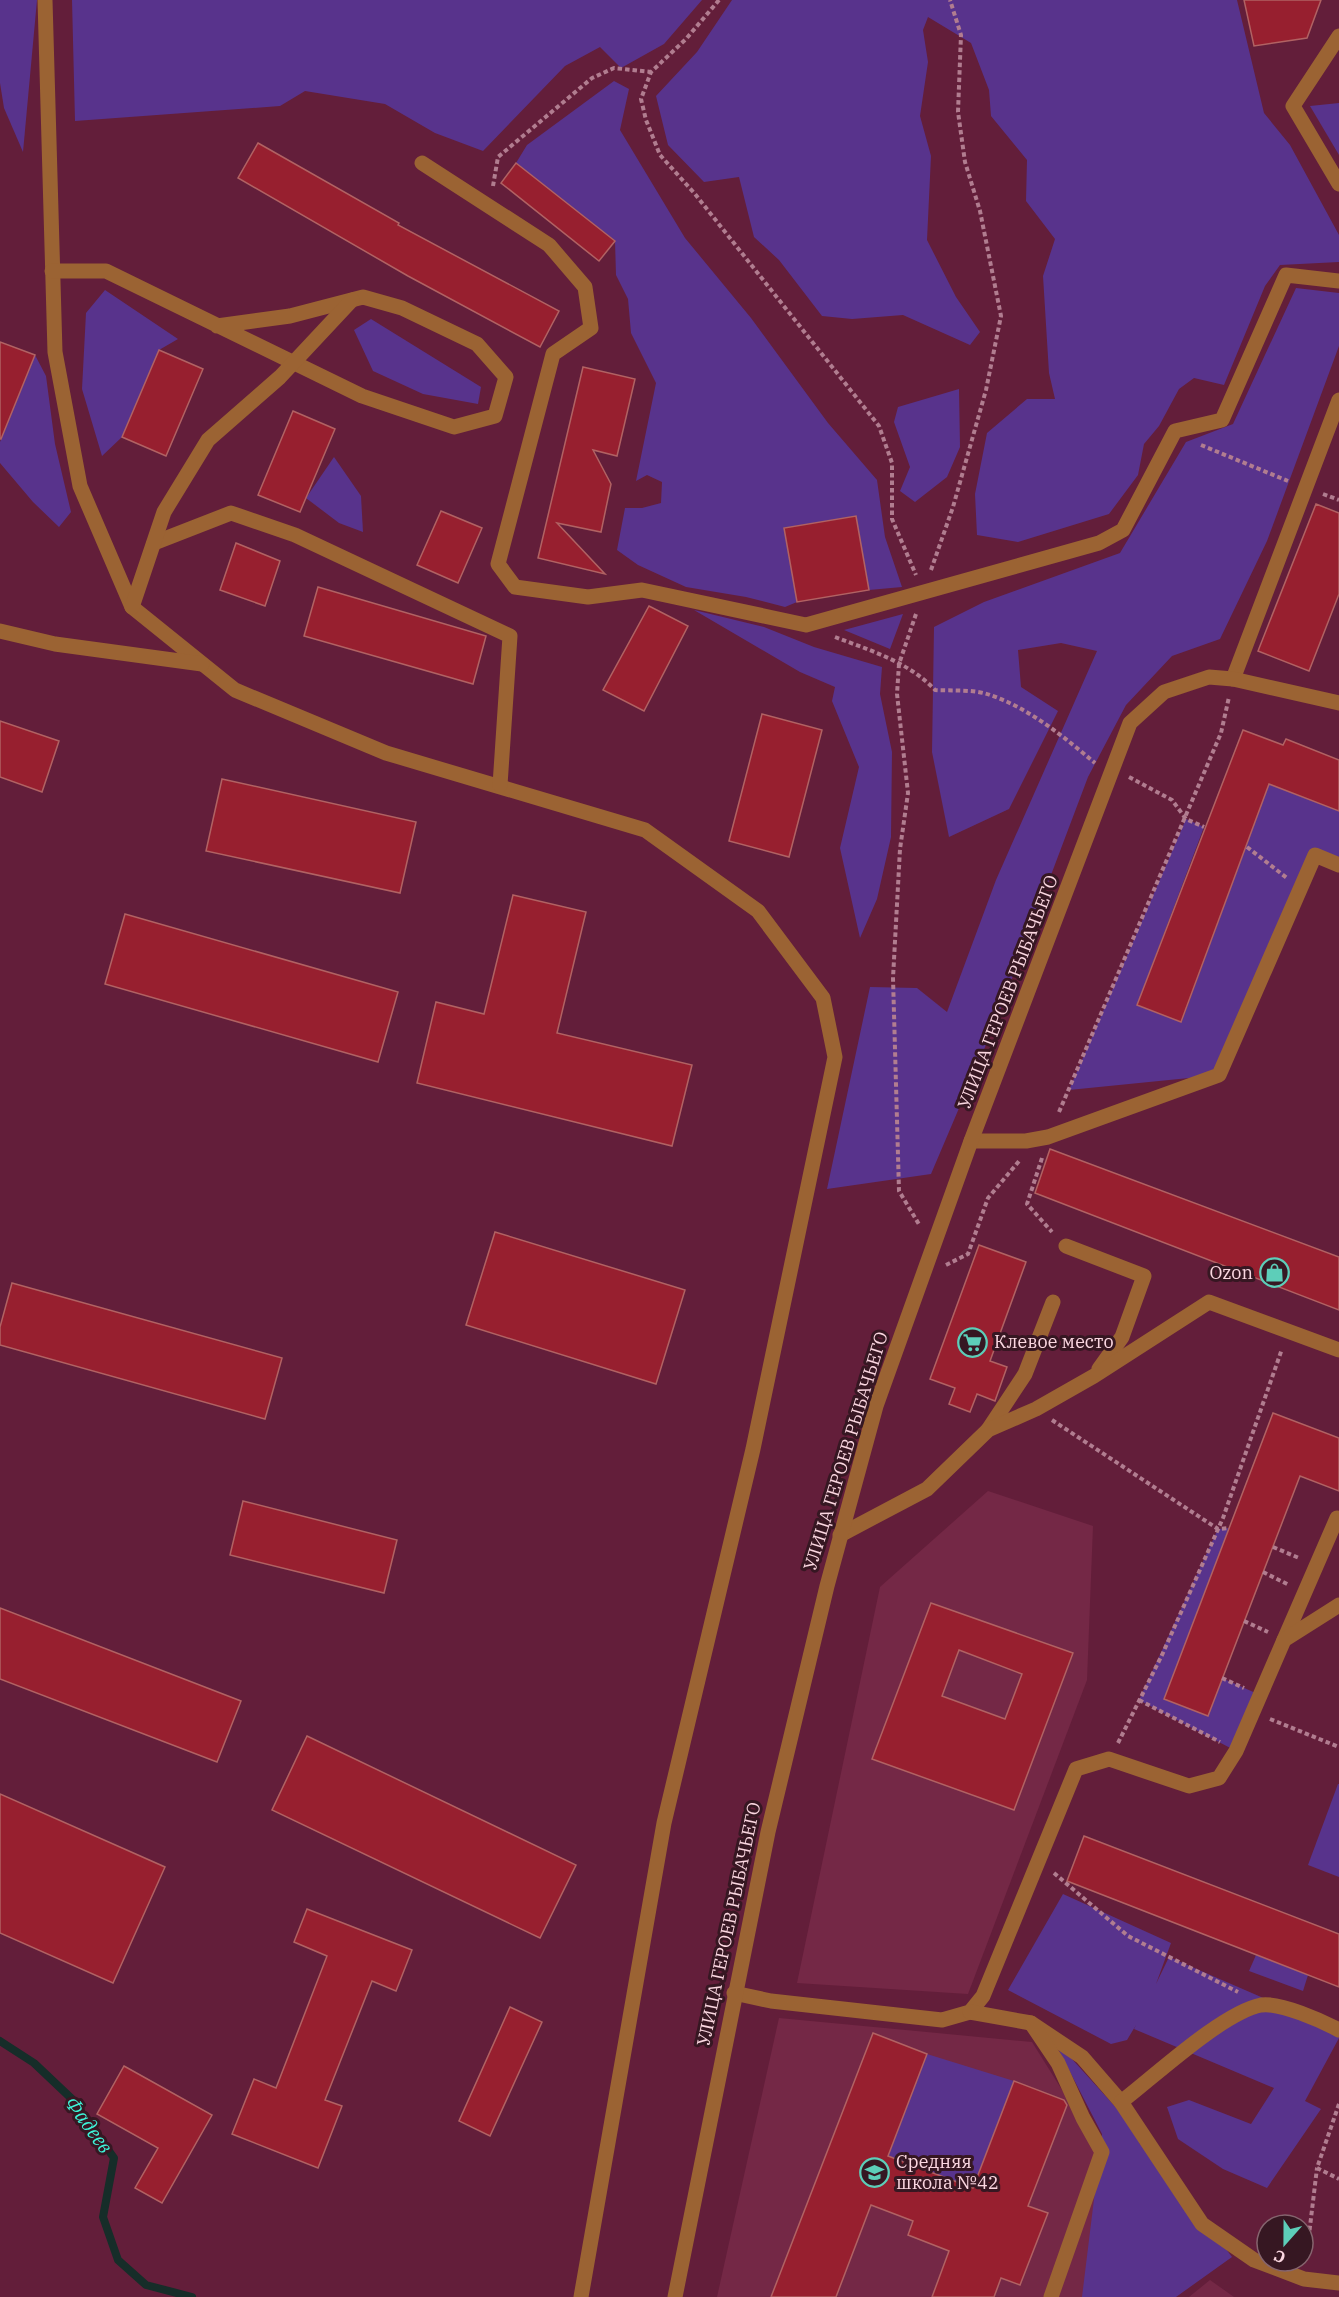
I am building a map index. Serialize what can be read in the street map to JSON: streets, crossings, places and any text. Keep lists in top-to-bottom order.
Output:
{
  "streets": {
    "street": ["УЛИЦА ГЕРОЕВ РЫБАЧЬЕГО"]
  },
  "water": ["Фадеев"],
  "places": {
    "shop": ["Ozon"],
    "supermarket": ["Клевое место"],
    "school or university": ["Средняя школа №42"]
  },
  "north": "bottom"
}
